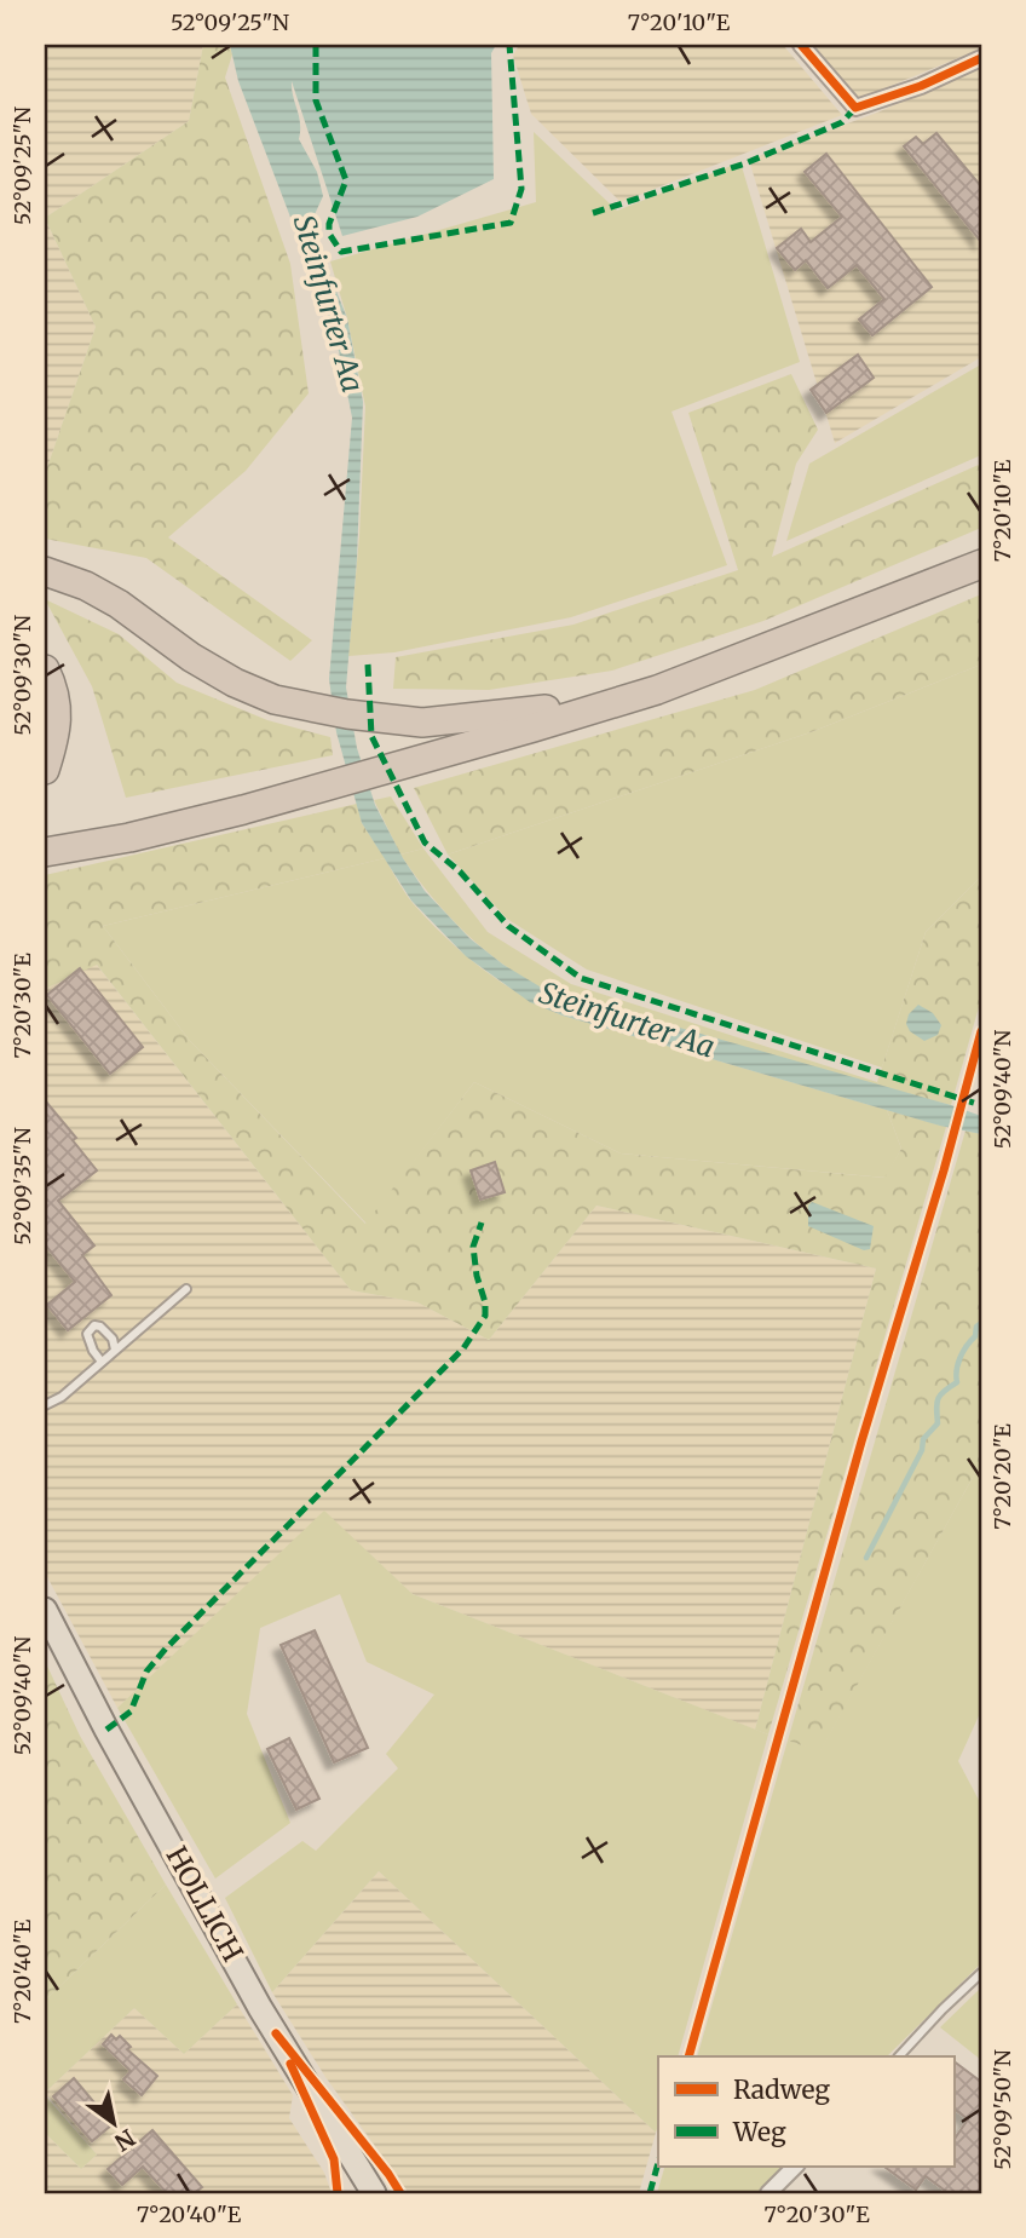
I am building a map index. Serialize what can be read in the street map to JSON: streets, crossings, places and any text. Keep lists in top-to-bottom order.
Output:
{
  "streets": {
    "main road": ["HOLLICH"]
  },
  "water": ["Steinfurter Aa"],
  "legend": ["Radweg", "Weg"],
  "north": "bottom right",
  "coordinates": [
    "52°09'25\"N",
    "7°20'10\"E",
    "52°09'30\"N",
    "7°20'30\"E",
    "52°09'40\"N",
    "52°09'35\"N",
    "7°20'20\"E",
    "7°20'40\"E",
    "52°09'50\"N"
  ]
}
